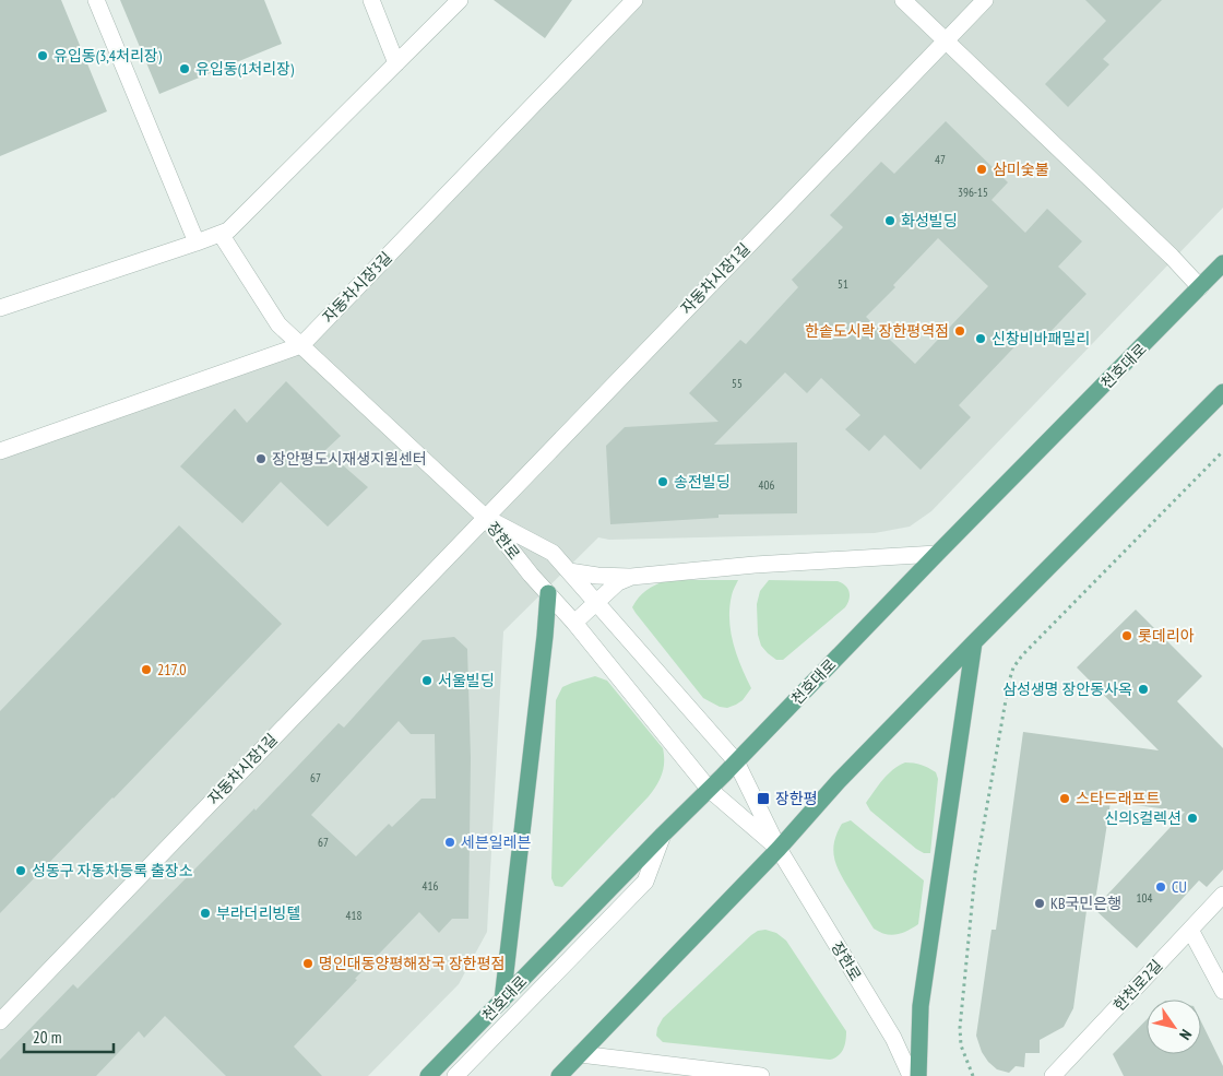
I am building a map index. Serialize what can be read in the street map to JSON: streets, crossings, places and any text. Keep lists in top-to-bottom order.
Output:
{
  "streets": {
    "main road": ["천호대로"],
    "street": [
      "자동차시장1길",
      "자동차시장3길",
      "장한로",
      "한천로2길"
    ]
  },
  "crossings": [
    ["자동차시장1길", "장한로"],
    ["천호대로", "장한로"]
  ],
  "places": {
    "other": [
      "유입동(3,4처리장)",
      "유입동(1처리장)",
      "삼미숯불",
      "화성빌딩",
      "한솥도시락 장한평역점",
      "신창비바패밀리",
      "장안평도시재생지원센터",
      "송전빌딩",
      "롯데리아",
      "217.0",
      "서울빌딩",
      "삼성생명 장안동사옥",
      "스타드래프트",
      "신의S컬렉션",
      "세븐일레븐",
      "성동구 자동차등록 출장소",
      "CU",
      "KB국민은행",
      "부라더리빙텔",
      "명인대동양평해장국 장한평점"
    ],
    "transit": ["장한평"]
  },
  "house_numbers": [
    "47",
    "396-15",
    "51",
    "55",
    "406",
    "67",
    "67",
    "416",
    "104",
    "418"
  ],
  "scale_bar": "20 m",
  "north": "bottom right"
}
